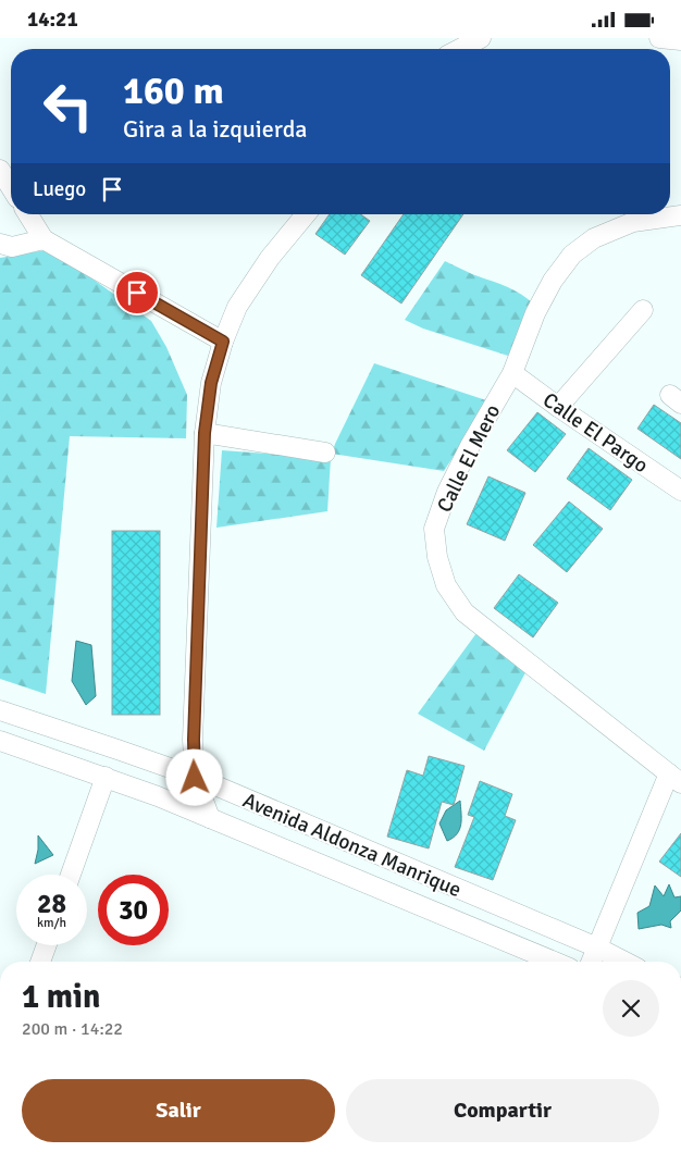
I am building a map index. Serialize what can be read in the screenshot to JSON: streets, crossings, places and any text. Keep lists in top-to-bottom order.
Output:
{
  "streets": {
    "street": ["Calle El Pargo", "Calle El Mero", "Avenida Aldonza Manrique"]
  },
  "crossings": [
    ["Calle El Pargo", "Calle El Mero"]
  ],
  "page": {
    "status": "14:21",
    "turn": ["160 m", "Gira a la izquierda"],
    "then": "Luego",
    "speed": "28 km/h",
    "limit": "30",
    "heading": ["1 min", "200 m · 14:22"],
    "buttons": ["Salir", "Compartir"]
  }
}
